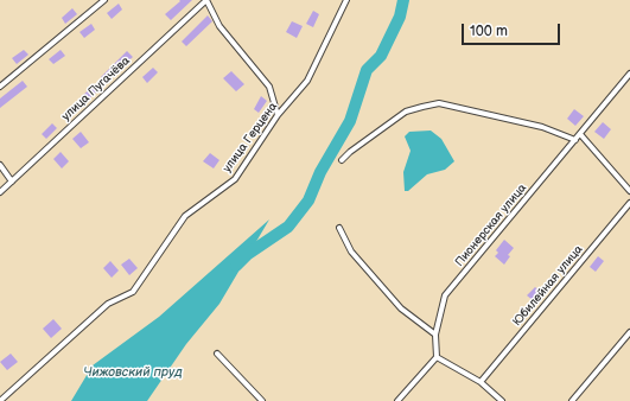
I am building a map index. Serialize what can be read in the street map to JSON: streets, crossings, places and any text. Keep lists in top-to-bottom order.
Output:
{
  "streets": {
    "street": [
      "улица Пугачёва",
      "улица Герцена",
      "Пионерская улица",
      "Юбилейная улица"
    ]
  },
  "water": ["Чижовский пруд"],
  "scale_bar": "100 m"
}
